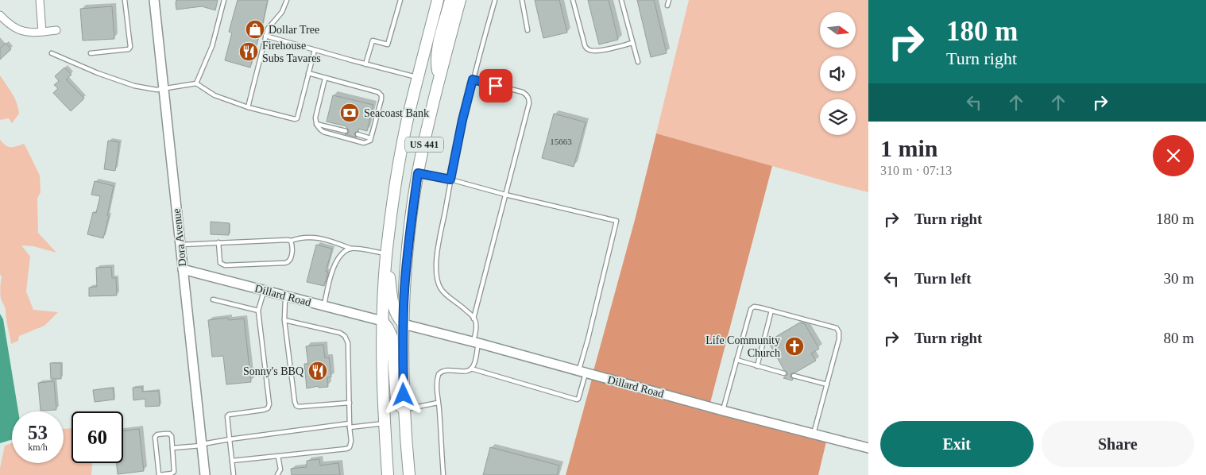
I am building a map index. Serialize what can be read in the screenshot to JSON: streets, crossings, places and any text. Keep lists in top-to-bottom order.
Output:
{
  "streets": {
    "main road": ["US 441"],
    "street": ["Dora Avenue", "Dillard Road"]
  },
  "crossings": [
    ["US 441", "Dillard Road"],
    ["Dora Avenue", "Dillard Road"]
  ],
  "places": {
    "shop": ["Dollar Tree"],
    "restaurant": ["Firehouse Subs Tavares", "Sonny's BBQ"],
    "bank": ["Seacoast Bank"],
    "church": ["Life Community Church"]
  },
  "house_numbers": ["15663"],
  "north": "right",
  "page": {
    "turn": ["180 m", "Turn right"],
    "heading": ["1 min", "310 m · 07:13"],
    "list": [
      {
        "name": "Turn right",
        "value": "180 m"
      },
      {
        "name": "Turn left",
        "value": "30 m"
      },
      {
        "name": "Turn right",
        "value": "80 m"
      }
    ],
    "speed": "53 km/h",
    "limit": "60",
    "buttons": ["Exit", "Share"]
  }
}
